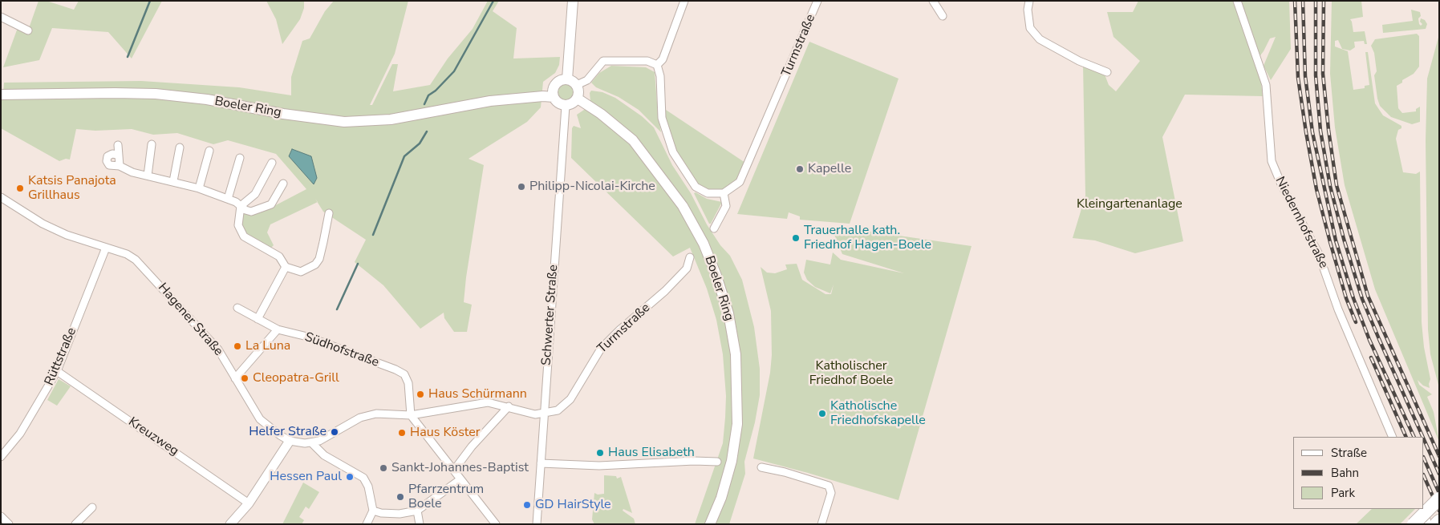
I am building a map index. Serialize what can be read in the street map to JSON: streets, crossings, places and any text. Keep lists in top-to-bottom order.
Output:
{
  "streets": {
    "main road": ["Boeler Ring"],
    "street": [
      "Turmstraße",
      "Niedernhofstraße",
      "Schwerter Straße",
      "Hagener Straße",
      "Südhofstraße",
      "Rüttstraße",
      "Kreuzweg"
    ]
  },
  "crossings": [
    ["Turmstraße", "Schwerter Straße"],
    ["Turmstraße", "Hagener Straße"],
    ["Boeler Ring", "Schwerter Straße"],
    ["Schwerter Straße", "Hagener Straße"],
    ["Hagener Straße", "Südhofstraße"],
    ["Hagener Straße", "Rüttstraße"],
    ["Rüttstraße", "Kreuzweg"]
  ],
  "parks": ["Kleingartenanlage", "Katholischer Friedhof Boele"],
  "places": [
    "Kapelle",
    "Philipp-Nicolai-Kirche",
    "Katsis Panajota Grillhaus",
    "Trauerhalle kath. Friedhof Hagen-Boele",
    "La Luna",
    "Cleopatra-Grill",
    "Haus Schürmann",
    "Katholische Friedhofskapelle",
    "Helfer Straße",
    "Haus Köster",
    "Haus Elisabeth",
    "Sankt-Johannes-Baptist",
    "Hessen Paul",
    "Pfarrzentrum Boele",
    "GD HairStyle"
  ],
  "legend": ["Straße", "Bahn", "Park"]
}
